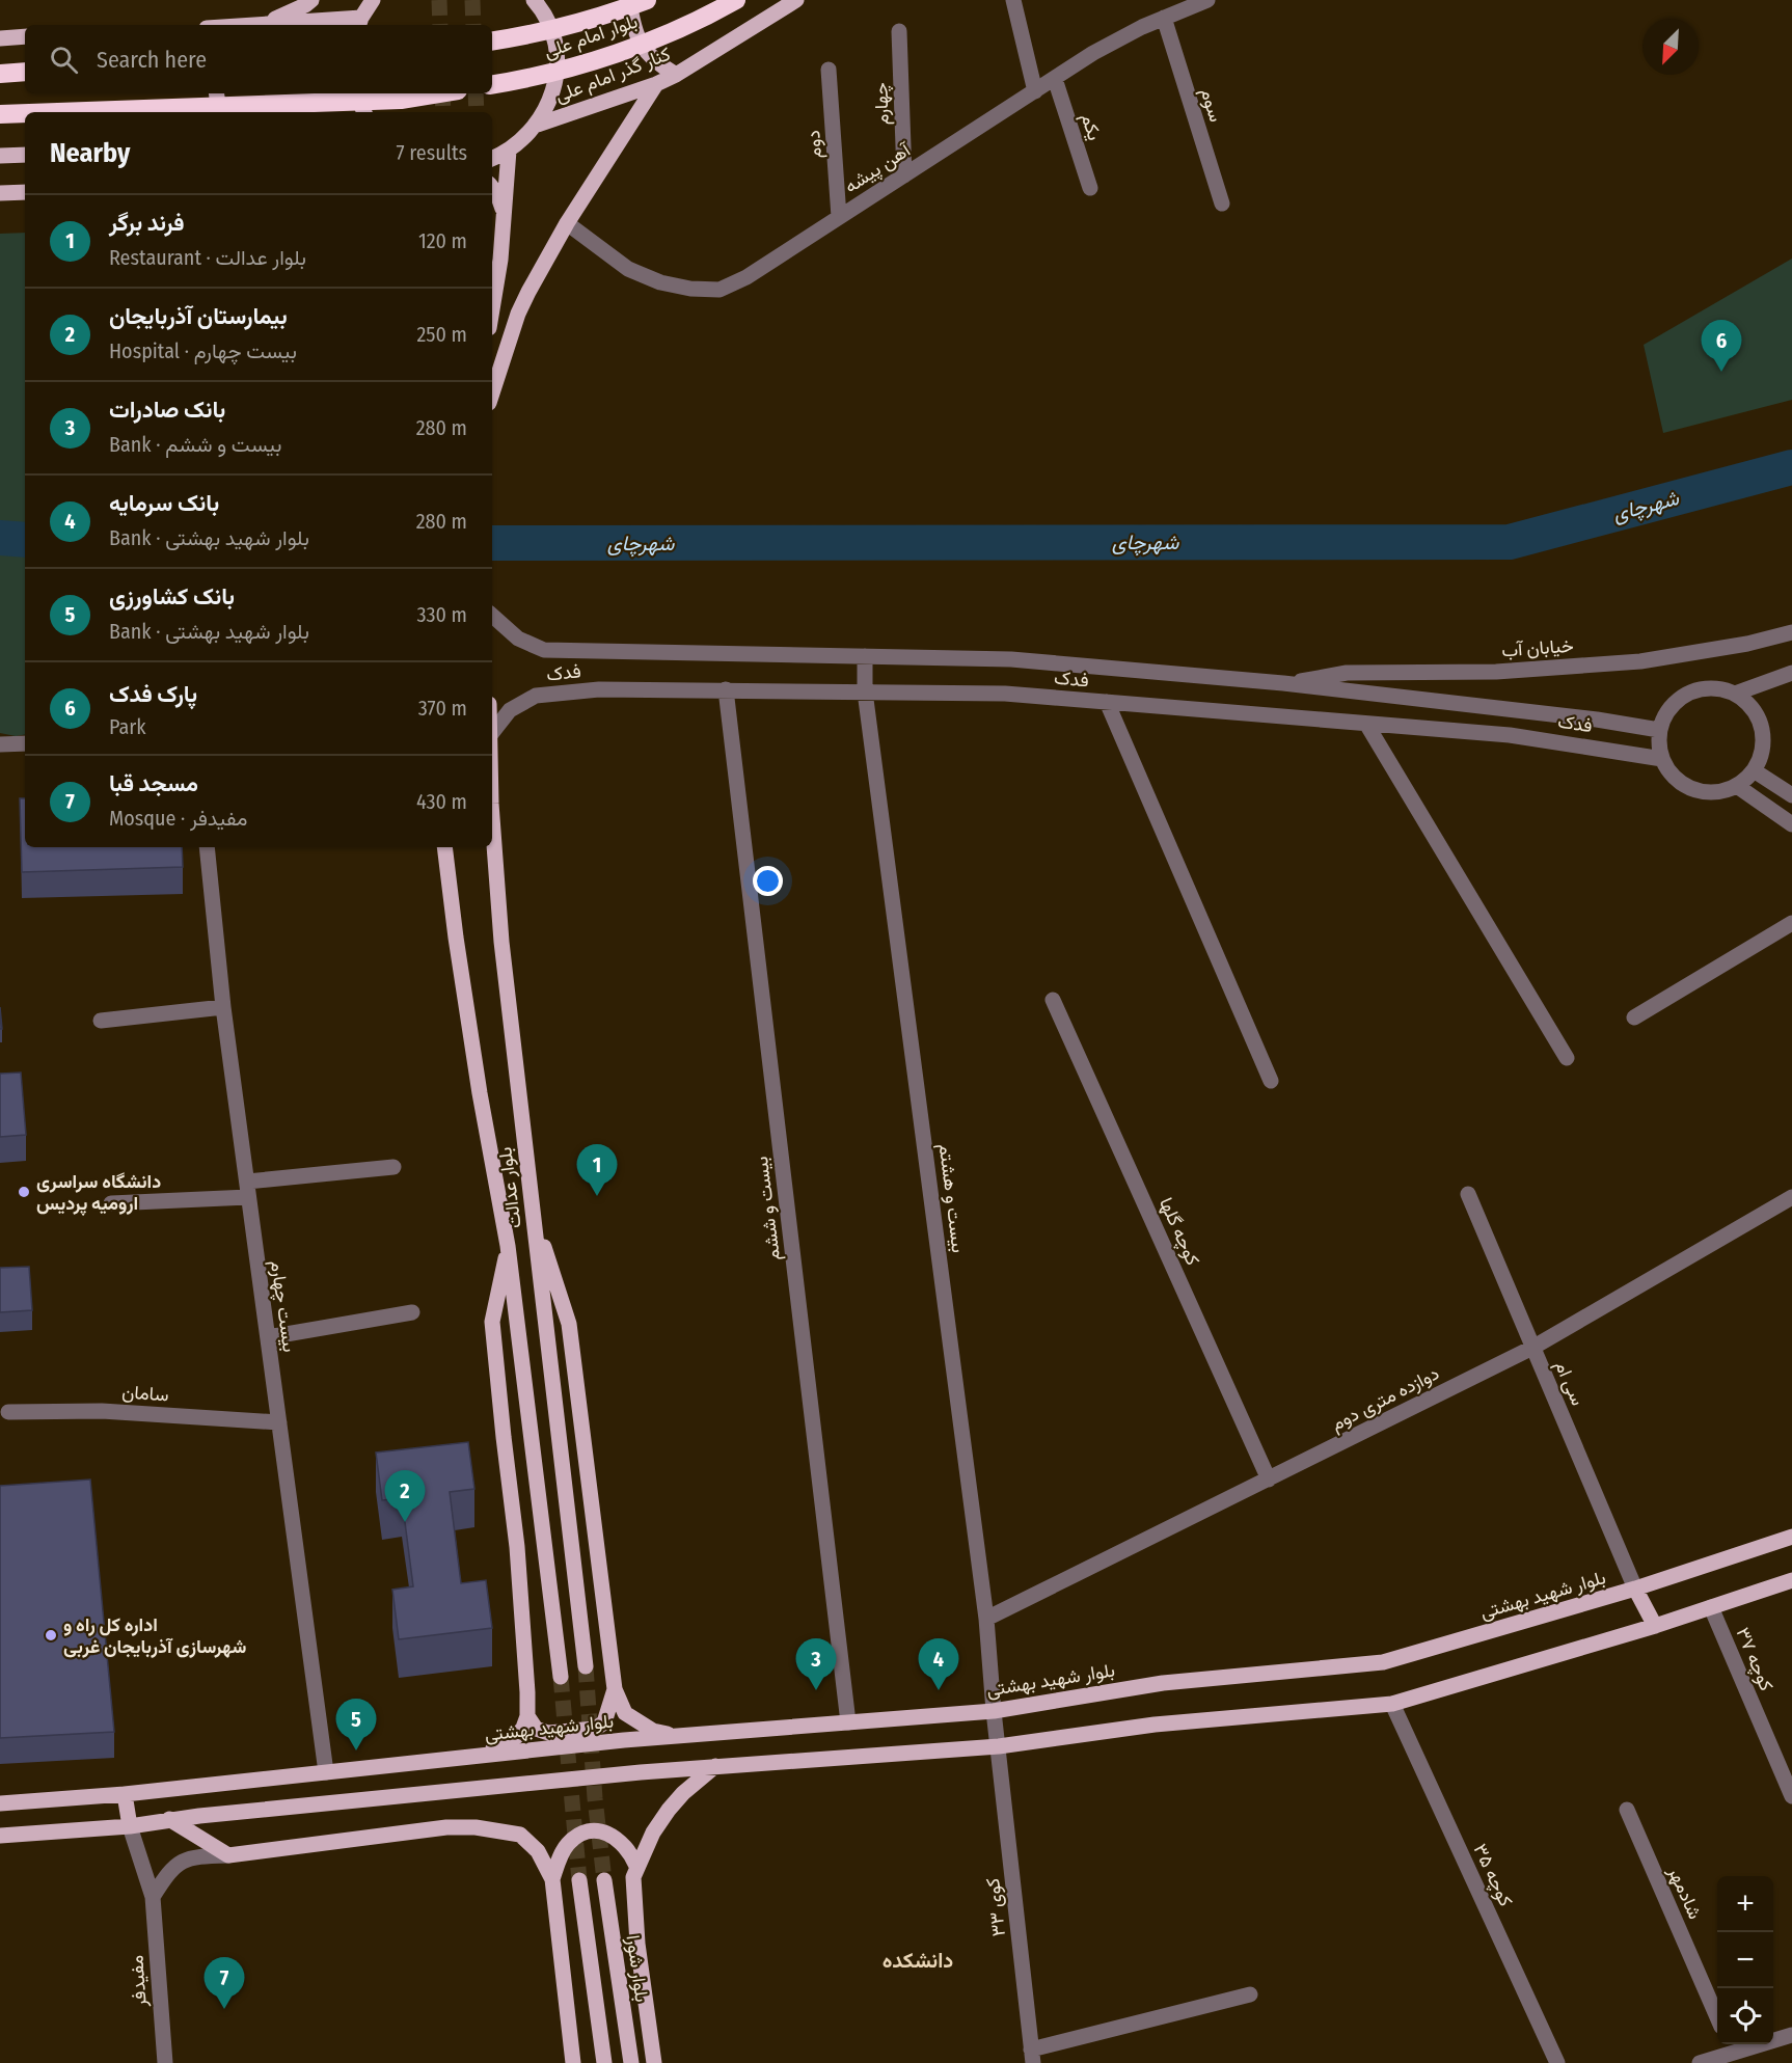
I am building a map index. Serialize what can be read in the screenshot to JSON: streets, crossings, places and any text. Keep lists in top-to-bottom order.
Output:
{
  "streets": {
    "highway": ["بلوار امام علی"],
    "main road": [
      "کنار گذر امام علی",
      "بلوار عدالت",
      "بلوار شهید بهشتی",
      "بلوار شورا"
    ],
    "street": [
      "چهارم",
      "سوم",
      "یکم",
      "دوم",
      "آهن پیشه",
      "خیابان آب",
      "فدک",
      "بیست و هشتم",
      "بیست و ششم",
      "کوچه گلها",
      "بیست چهارم",
      "سی ام",
      "سامان",
      "دوازده متری دوم",
      "کوچه ۳۷",
      "کوچه ۳۵",
      "شادمهر",
      "کوی ۳۳",
      "مفیدفر"
    ]
  },
  "crossings": [
    ["چهارم", "آهن پیشه"],
    ["سوم", "آهن پیشه"],
    ["یکم", "آهن پیشه"],
    ["دوم", "آهن پیشه"],
    ["خیابان آب", "فدک"],
    ["فدک", "بیست و هشتم"],
    ["فدک", "بیست و ششم"],
    ["بیست و هشتم", "دوازده متری دوم"],
    ["بیست و هشتم", "بلوار شهید بهشتی"],
    ["بیست و هشتم", "کوی ۳۳"],
    ["بیست و ششم", "بلوار شهید بهشتی"],
    ["کوچه گلها", "دوازده متری دوم"],
    ["بیست چهارم", "سامان"],
    ["بیست چهارم", "بلوار شهید بهشتی"],
    ["سی ام", "دوازده متری دوم"],
    ["سی ام", "بلوار شهید بهشتی"],
    ["بلوار شهید بهشتی", "کوی ۳۳"]
  ],
  "districts": ["دانشکده"],
  "water": ["شهرچای"],
  "places": ["دانشگاه سراسری ارومیه پردیس", "اداره کل راه و شهرسازی آذربایجان غربی"],
  "north": "bottom left",
  "page": {
    "search": "Search here",
    "heading": ["Nearby", "7 results"],
    "list": [
      {
        "mark": "1",
        "name": "فرند برگر",
        "note": "Restaurant · بلوار عدالت",
        "value": "120 m"
      },
      {
        "mark": "2",
        "name": "بیمارستان آذربایجان",
        "note": "Hospital · بیست چهارم",
        "value": "250 m"
      },
      {
        "mark": "3",
        "name": "بانک صادرات",
        "note": "Bank · بیست و ششم",
        "value": "280 m"
      },
      {
        "mark": "4",
        "name": "بانک سرمایه",
        "note": "Bank · بلوار شهید بهشتی",
        "value": "280 m"
      },
      {
        "mark": "5",
        "name": "بانک کشاورزی",
        "note": "Bank · بلوار شهید بهشتی",
        "value": "330 m"
      },
      {
        "mark": "6",
        "name": "پارک فدک",
        "note": "Park",
        "value": "370 m"
      },
      {
        "mark": "7",
        "name": "مسجد قبا",
        "note": "Mosque · مفیدفر",
        "value": "430 m"
      }
    ],
    "pins": [
      "6",
      "1",
      "2",
      "3",
      "4",
      "5",
      "7"
    ],
    "map_buttons": ["+", "−"]
  }
}
